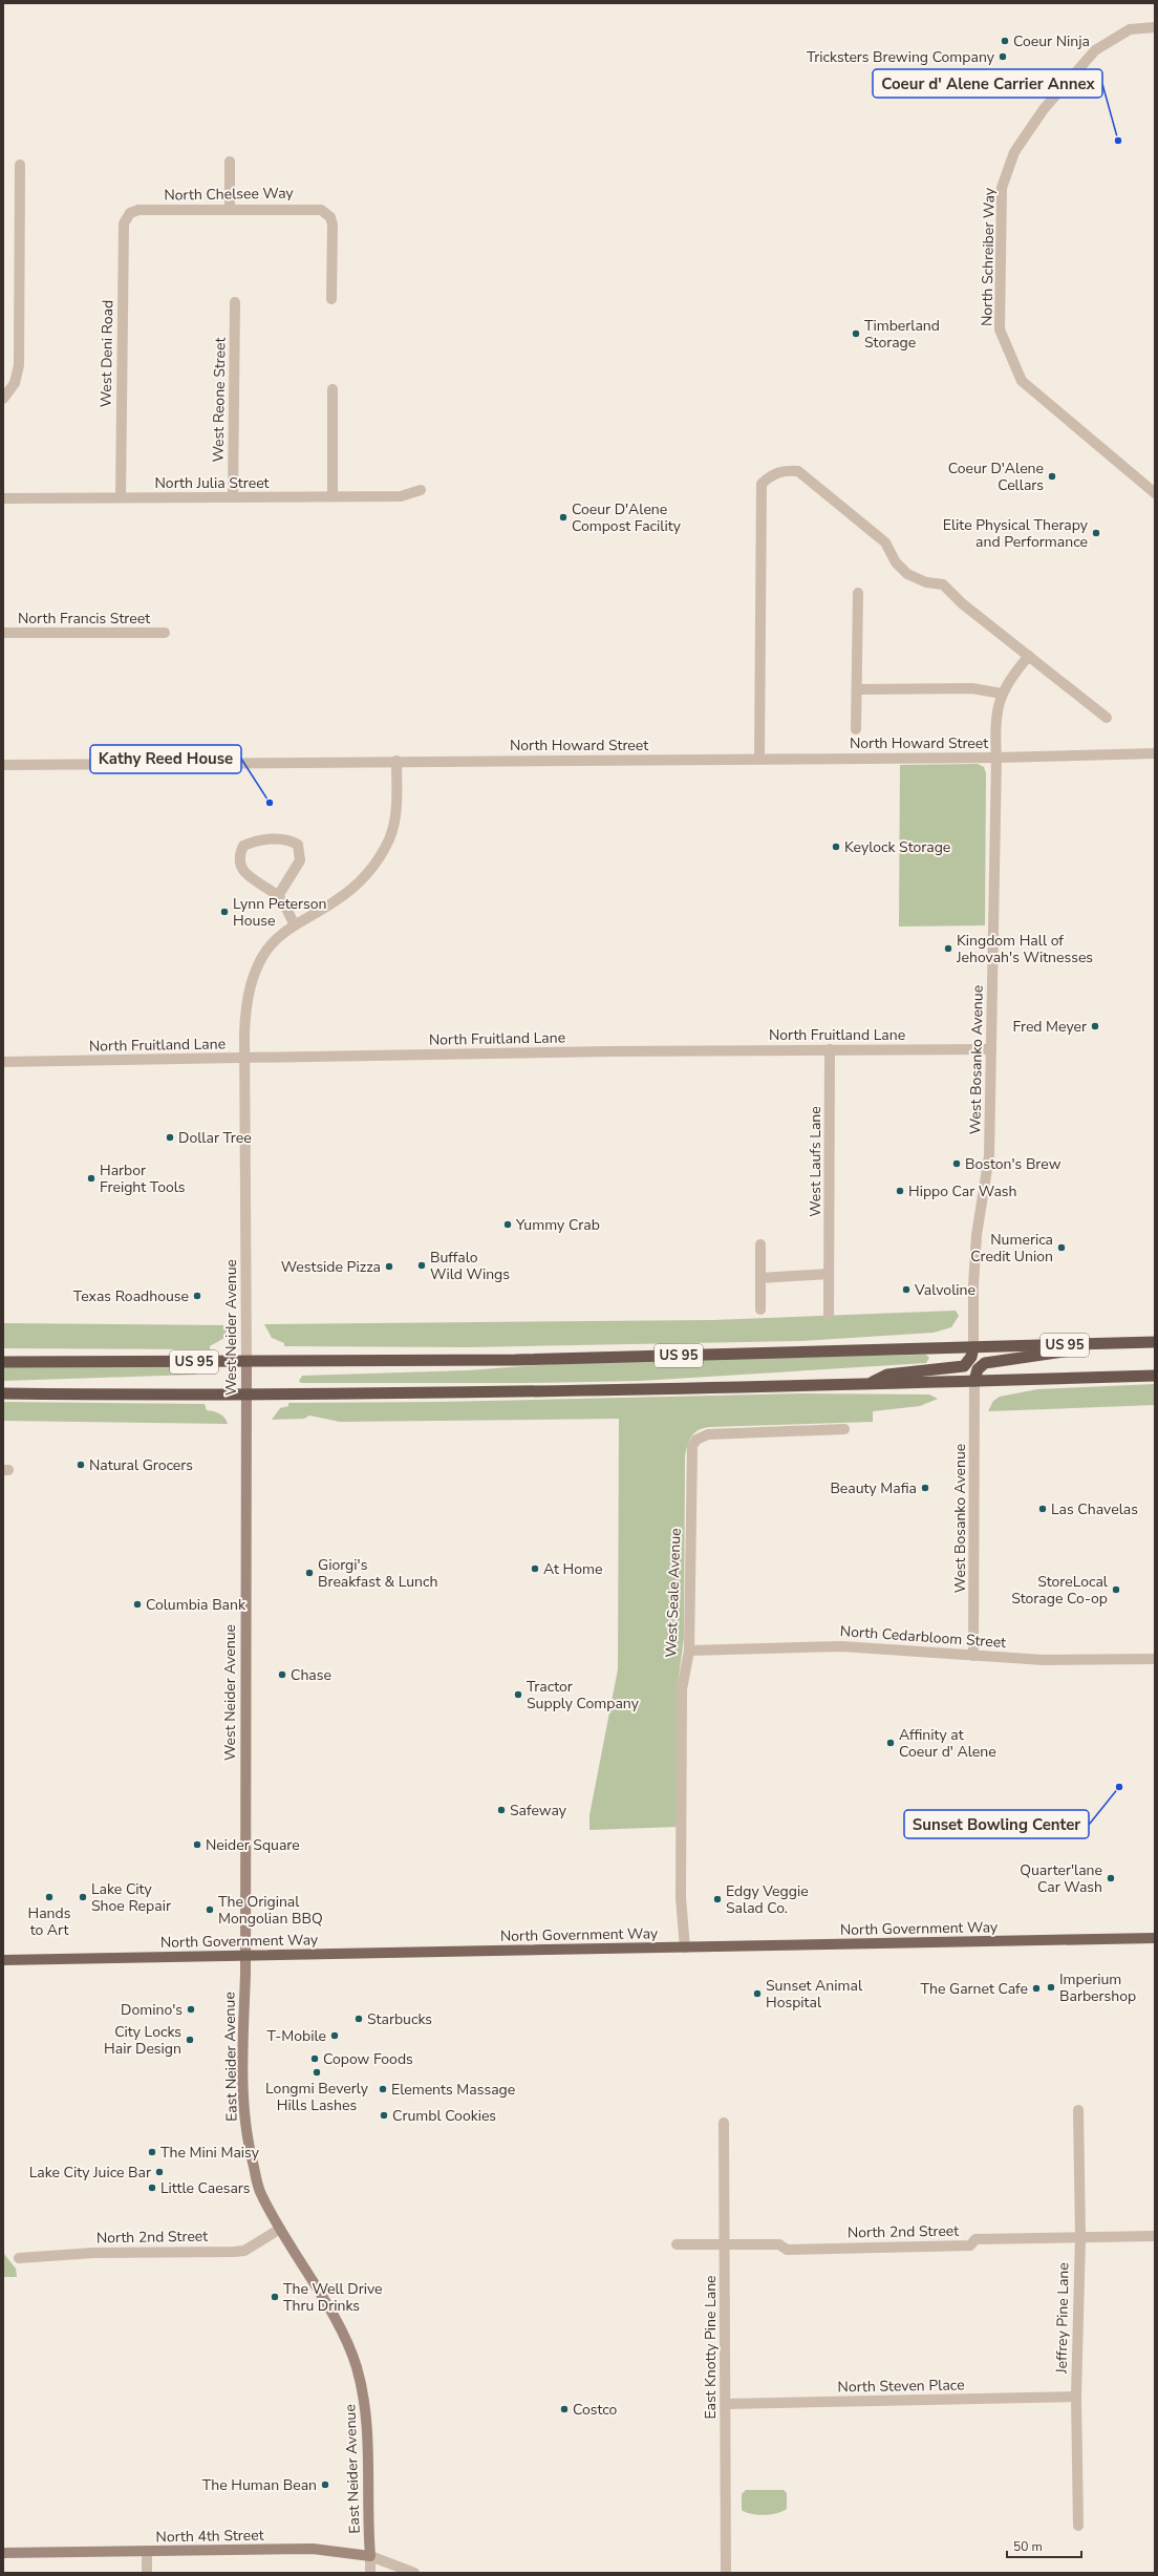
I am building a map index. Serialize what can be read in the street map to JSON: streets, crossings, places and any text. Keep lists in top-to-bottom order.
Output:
{
  "streets": {
    "highway": ["US 95"],
    "main road": [
      "West Neider Avenue",
      "North Government Way",
      "East Neider Avenue",
      "North 4th Street"
    ],
    "street": [
      "North Chelsee Way",
      "North Schreiber Way",
      "West Deni Road",
      "West Reone Street",
      "North Julia Street",
      "North Francis Street",
      "North Howard Street",
      "North Fruitland Lane",
      "West Bosanko Avenue",
      "West Laufs Lane",
      "West Seale Avenue",
      "North Cedarbloom Street",
      "North 2nd Street",
      "Jeffrey Pine Lane",
      "East Knotty Pine Lane",
      "North Steven Place"
    ]
  },
  "crossings": [
    ["North Chelsee Way", "West Deni Road"],
    ["West Deni Road", "North Julia Street"],
    ["West Reone Street", "North Julia Street"],
    ["North Howard Street", "West Bosanko Avenue"],
    ["North Howard Street", "West Neider Avenue"],
    ["North Fruitland Lane", "West Bosanko Avenue"],
    ["North Fruitland Lane", "West Laufs Lane"],
    ["North Fruitland Lane", "West Neider Avenue"],
    ["West Bosanko Avenue", "US 95"],
    ["West Bosanko Avenue", "North Cedarbloom Street"],
    ["West Neider Avenue", "US 95"],
    ["West Neider Avenue", "North Government Way"],
    ["West Neider Avenue", "East Neider Avenue"],
    ["West Seale Avenue", "North Cedarbloom Street"],
    ["West Seale Avenue", "North Government Way"],
    ["North Government Way", "East Neider Avenue"],
    ["East Neider Avenue", "North 2nd Street"],
    ["East Neider Avenue", "North 4th Street"],
    ["North 2nd Street", "Jeffrey Pine Lane"],
    ["North 2nd Street", "East Knotty Pine Lane"],
    ["Jeffrey Pine Lane", "North Steven Place"],
    ["East Knotty Pine Lane", "North Steven Place"]
  ],
  "places": [
    "Coeur Ninja",
    "Tricksters Brewing Company",
    "Coeur d' Alene Carrier Annex",
    "Timberland Storage",
    "Coeur D'Alene Cellars",
    "Coeur D'Alene Compost Facility",
    "Elite Physical Therapy and Performance",
    "Kathy Reed House",
    "Keylock Storage",
    "Lynn Peterson House",
    "Kingdom Hall of Jehovah's Witnesses",
    "Fred Meyer",
    "Dollar Tree",
    "Boston's Brew",
    "Harbor Freight Tools",
    "Hippo Car Wash",
    "Yummy Crab",
    "Numerica Credit Union",
    "Buffalo Wild Wings",
    "Westside Pizza",
    "Valvoline",
    "Texas Roadhouse",
    "Natural Grocers",
    "Beauty Mafia",
    "Las Chavelas",
    "At Home",
    "Giorgi's Breakfast & Lunch",
    "StoreLocal Storage Co-op",
    "Columbia Bank",
    "Chase",
    "Tractor Supply Company",
    "Affinity at Coeur d' Alene",
    "Sunset Bowling Center",
    "Safeway",
    "Neider Square",
    "Quarter'lane Car Wash",
    "Hands to Art",
    "Lake City Shoe Repair",
    "Edgy Veggie Salad Co.",
    "The Original Mongolian BBQ",
    "Imperium Barbershop",
    "The Garnet Cafe",
    "Sunset Animal Hospital",
    "Domino's",
    "Starbucks",
    "T-Mobile",
    "City Locks Hair Design",
    "Copow Foods",
    "Longmi Beverly Hills Lashes",
    "Elements Massage",
    "Crumbl Cookies",
    "The Mini Maisy",
    "Lake City Juice Bar",
    "Little Caesars",
    "The Well Drive Thru Drinks",
    "Costco",
    "The Human Bean"
  ],
  "scale_bar": "50 m"
}
